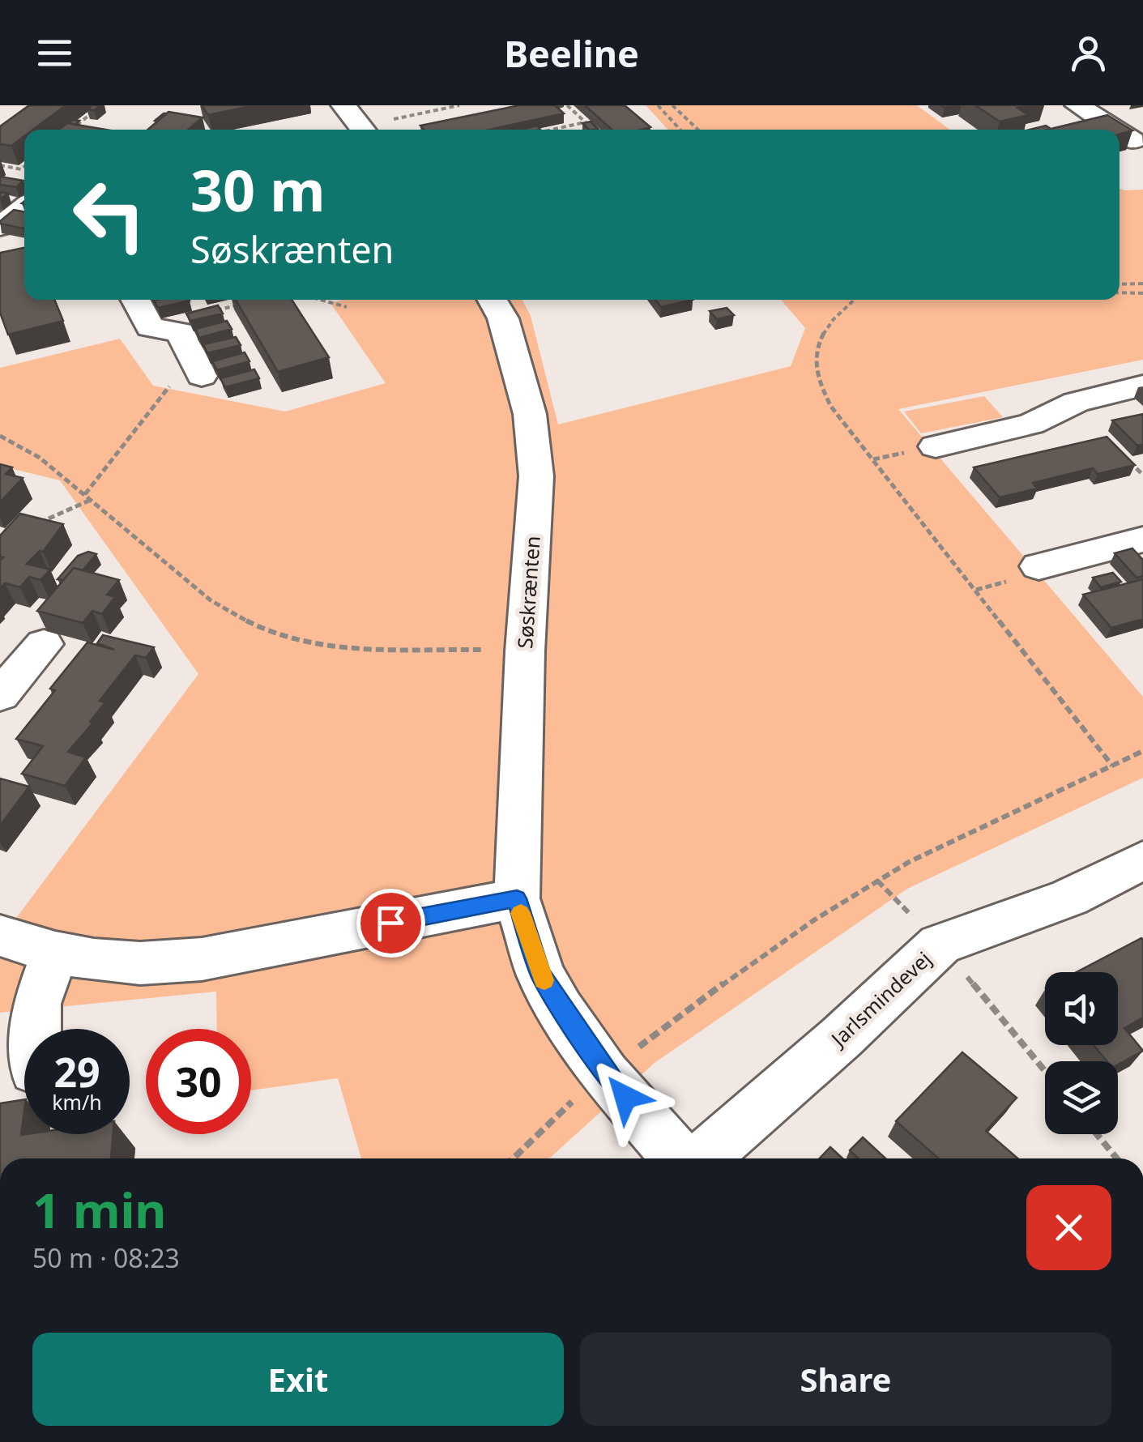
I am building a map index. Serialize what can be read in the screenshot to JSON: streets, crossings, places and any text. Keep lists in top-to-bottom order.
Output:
{
  "streets": {
    "street": ["Søskrænten", "Jarlsmindevej"]
  },
  "page": {
    "header": "Beeline",
    "turn": ["30 m", "Søskrænten"],
    "speed": "29 km/h",
    "limit": "30",
    "heading": ["1 min", "50 m · 08:23"],
    "buttons": ["Exit", "Share"]
  }
}
